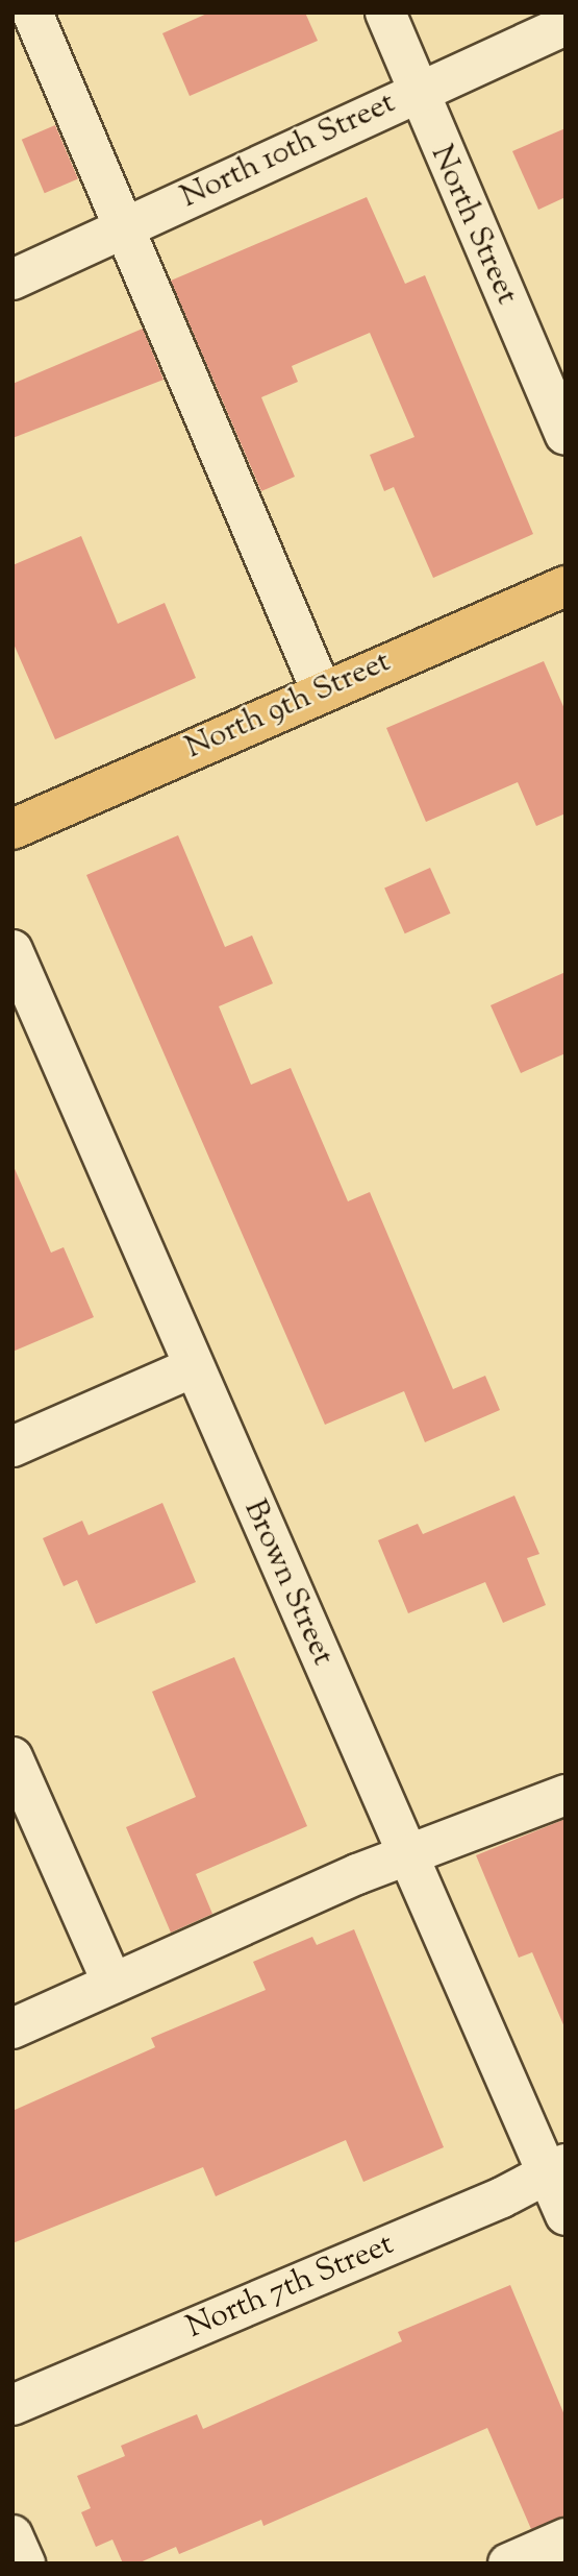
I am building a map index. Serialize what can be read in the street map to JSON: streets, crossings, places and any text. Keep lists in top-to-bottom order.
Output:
{
  "streets": {
    "main road": ["North 9th Street"],
    "street": [
      "North 10th Street",
      "North Street",
      "Brown Street",
      "North 7th Street"
    ]
  },
  "crossings": [
    ["North 10th Street", "North Street"],
    ["Brown Street", "North 7th Street"]
  ]
}
